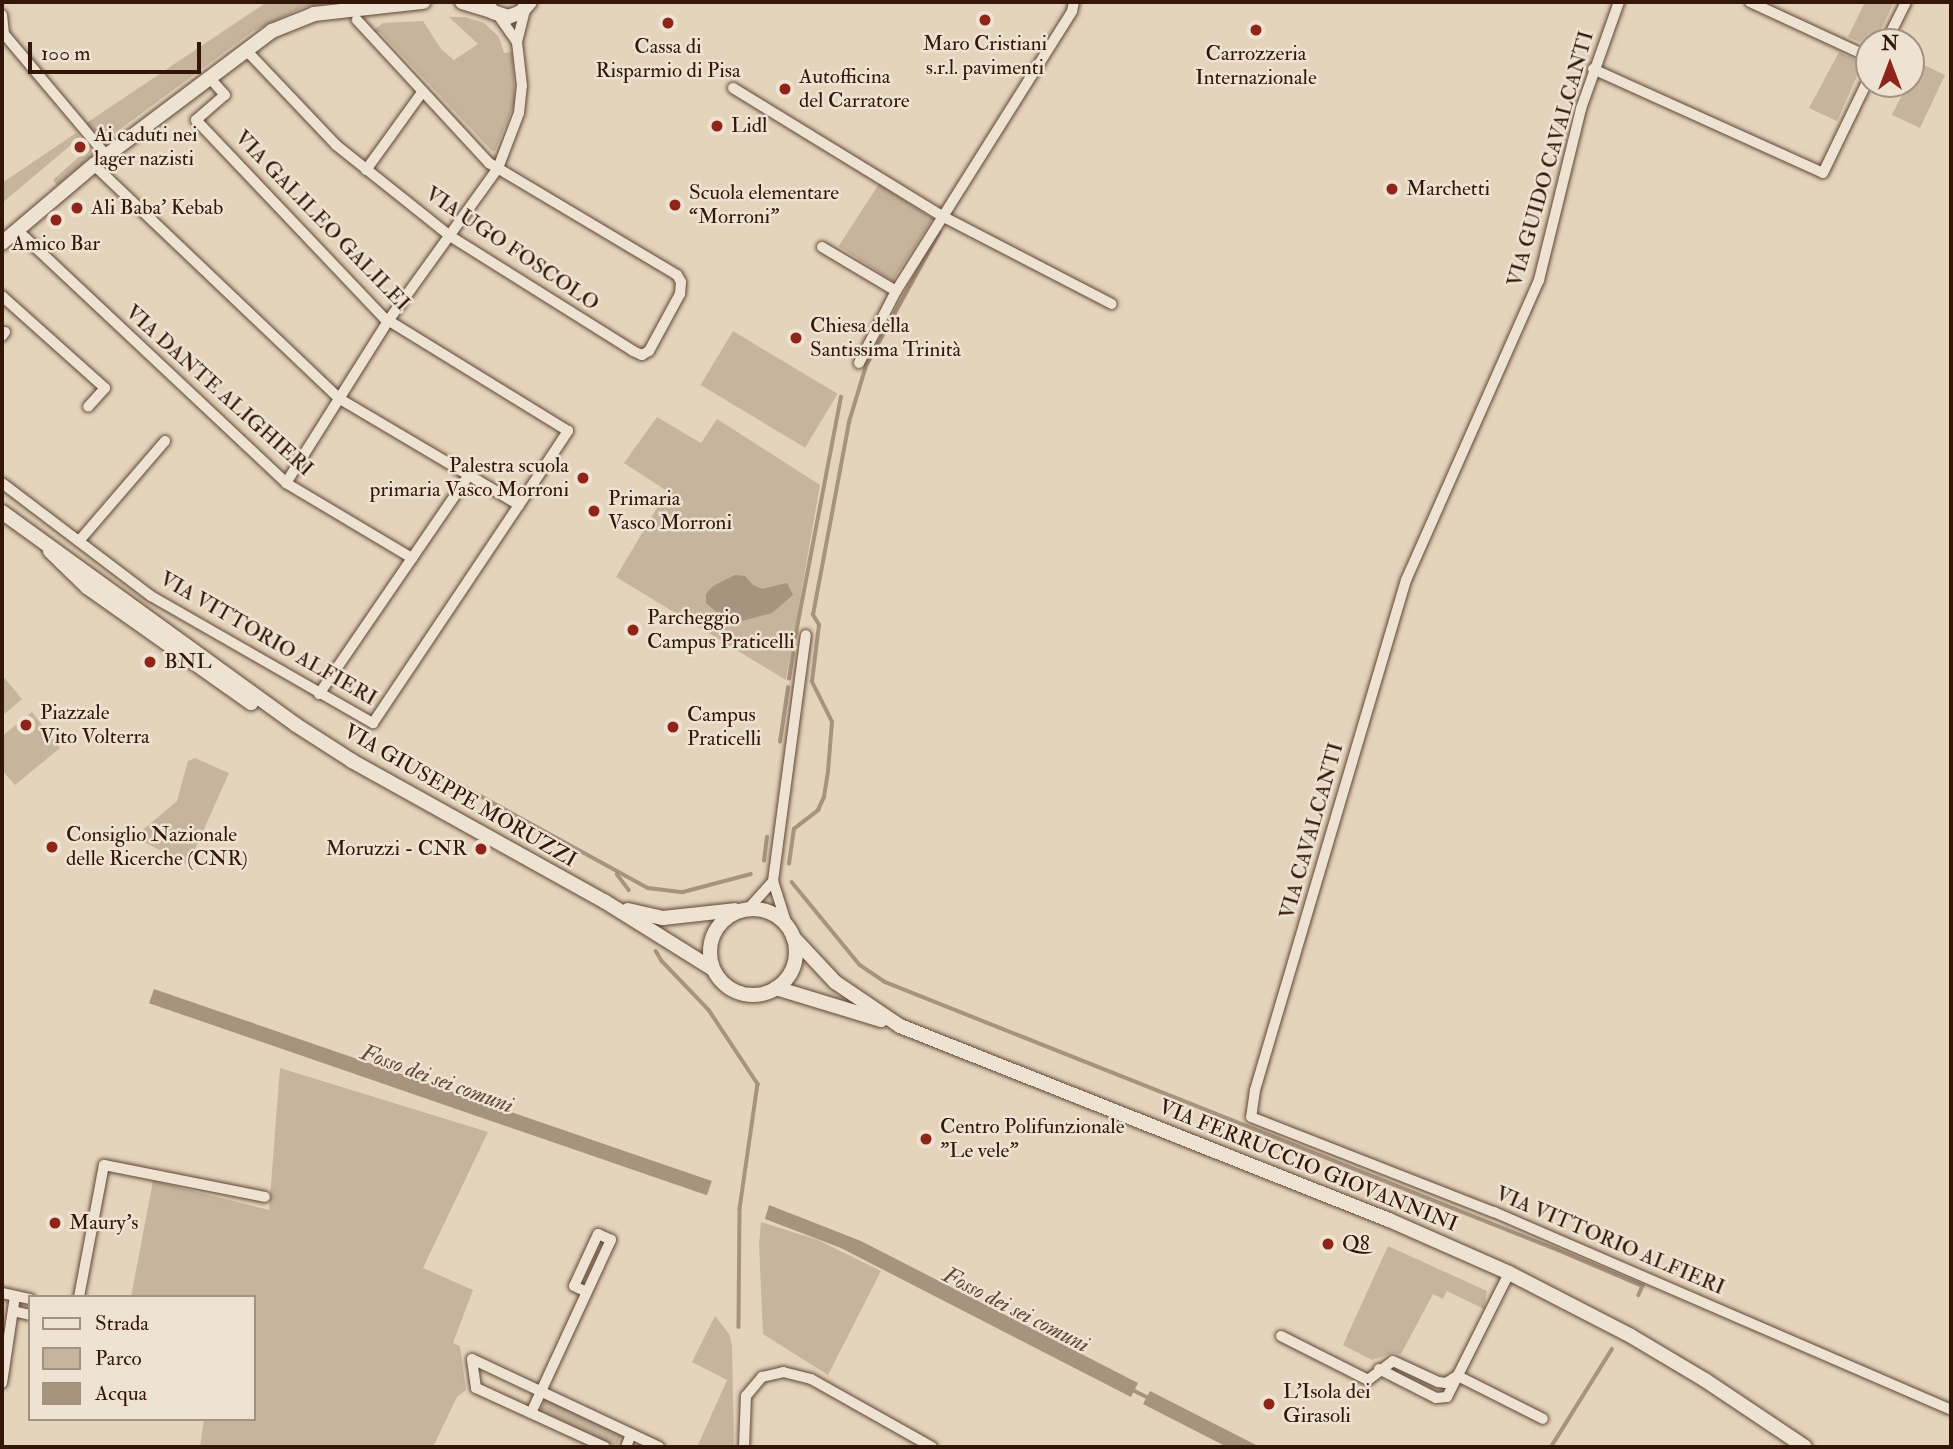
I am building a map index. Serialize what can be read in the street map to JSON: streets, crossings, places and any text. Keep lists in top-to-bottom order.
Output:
{
  "streets": {
    "main road": ["VIA GIUSEPPE MORUZZI", "VIA FERRUCCIO GIOVANNINI"],
    "street": [
      "VIA GUIDO CAVALCANTI",
      "VIA GALILEO GALILEI",
      "VIA UGO FOSCOLO",
      "VIA DANTE ALIGHIERI",
      "VIA VITTORIO ALFIERI",
      "VIA CAVALCANTI"
    ]
  },
  "crossings": [
    ["VIA GUIDO CAVALCANTI", "VIA CAVALCANTI"],
    ["VIA GALILEO GALILEI", "VIA VITTORIO ALFIERI"],
    ["VIA VITTORIO ALFIERI", "VIA CAVALCANTI"],
    ["VIA GIUSEPPE MORUZZI", "VIA FERRUCCIO GIOVANNINI"]
  ],
  "water": ["Fosso dei sei comuni"],
  "places": [
    "Maro Cristiani s.r.l. pavimenti",
    "Cassa di Risparmio di Pisa",
    "Carrozzeria Internazionale",
    "Autofficina del Carratore",
    "Lidl",
    "Ai caduti nei lager nazisti",
    "Marchetti",
    "Scuola elementare “Morroni”",
    "Ali Baba' Kebab",
    "Amico Bar",
    "Chiesa della Santissima Trinità",
    "Palestra scuola primaria Vasco Morroni",
    "Primaria Vasco Morroni",
    "Parcheggio Campus Praticelli",
    "BNL",
    "Piazzale Vito Volterra",
    "Campus Praticelli",
    "Consiglio Nazionale delle Ricerche (CNR)",
    "Moruzzi - CNR",
    "Centro Polifunzionale \"Le vele\"",
    "Maury's",
    "Q8",
    "L’Isola dei Girasoli"
  ],
  "legend": ["Strada", "Parco", "Acqua"],
  "scale_bar": "100 m",
  "north": "top"
}
